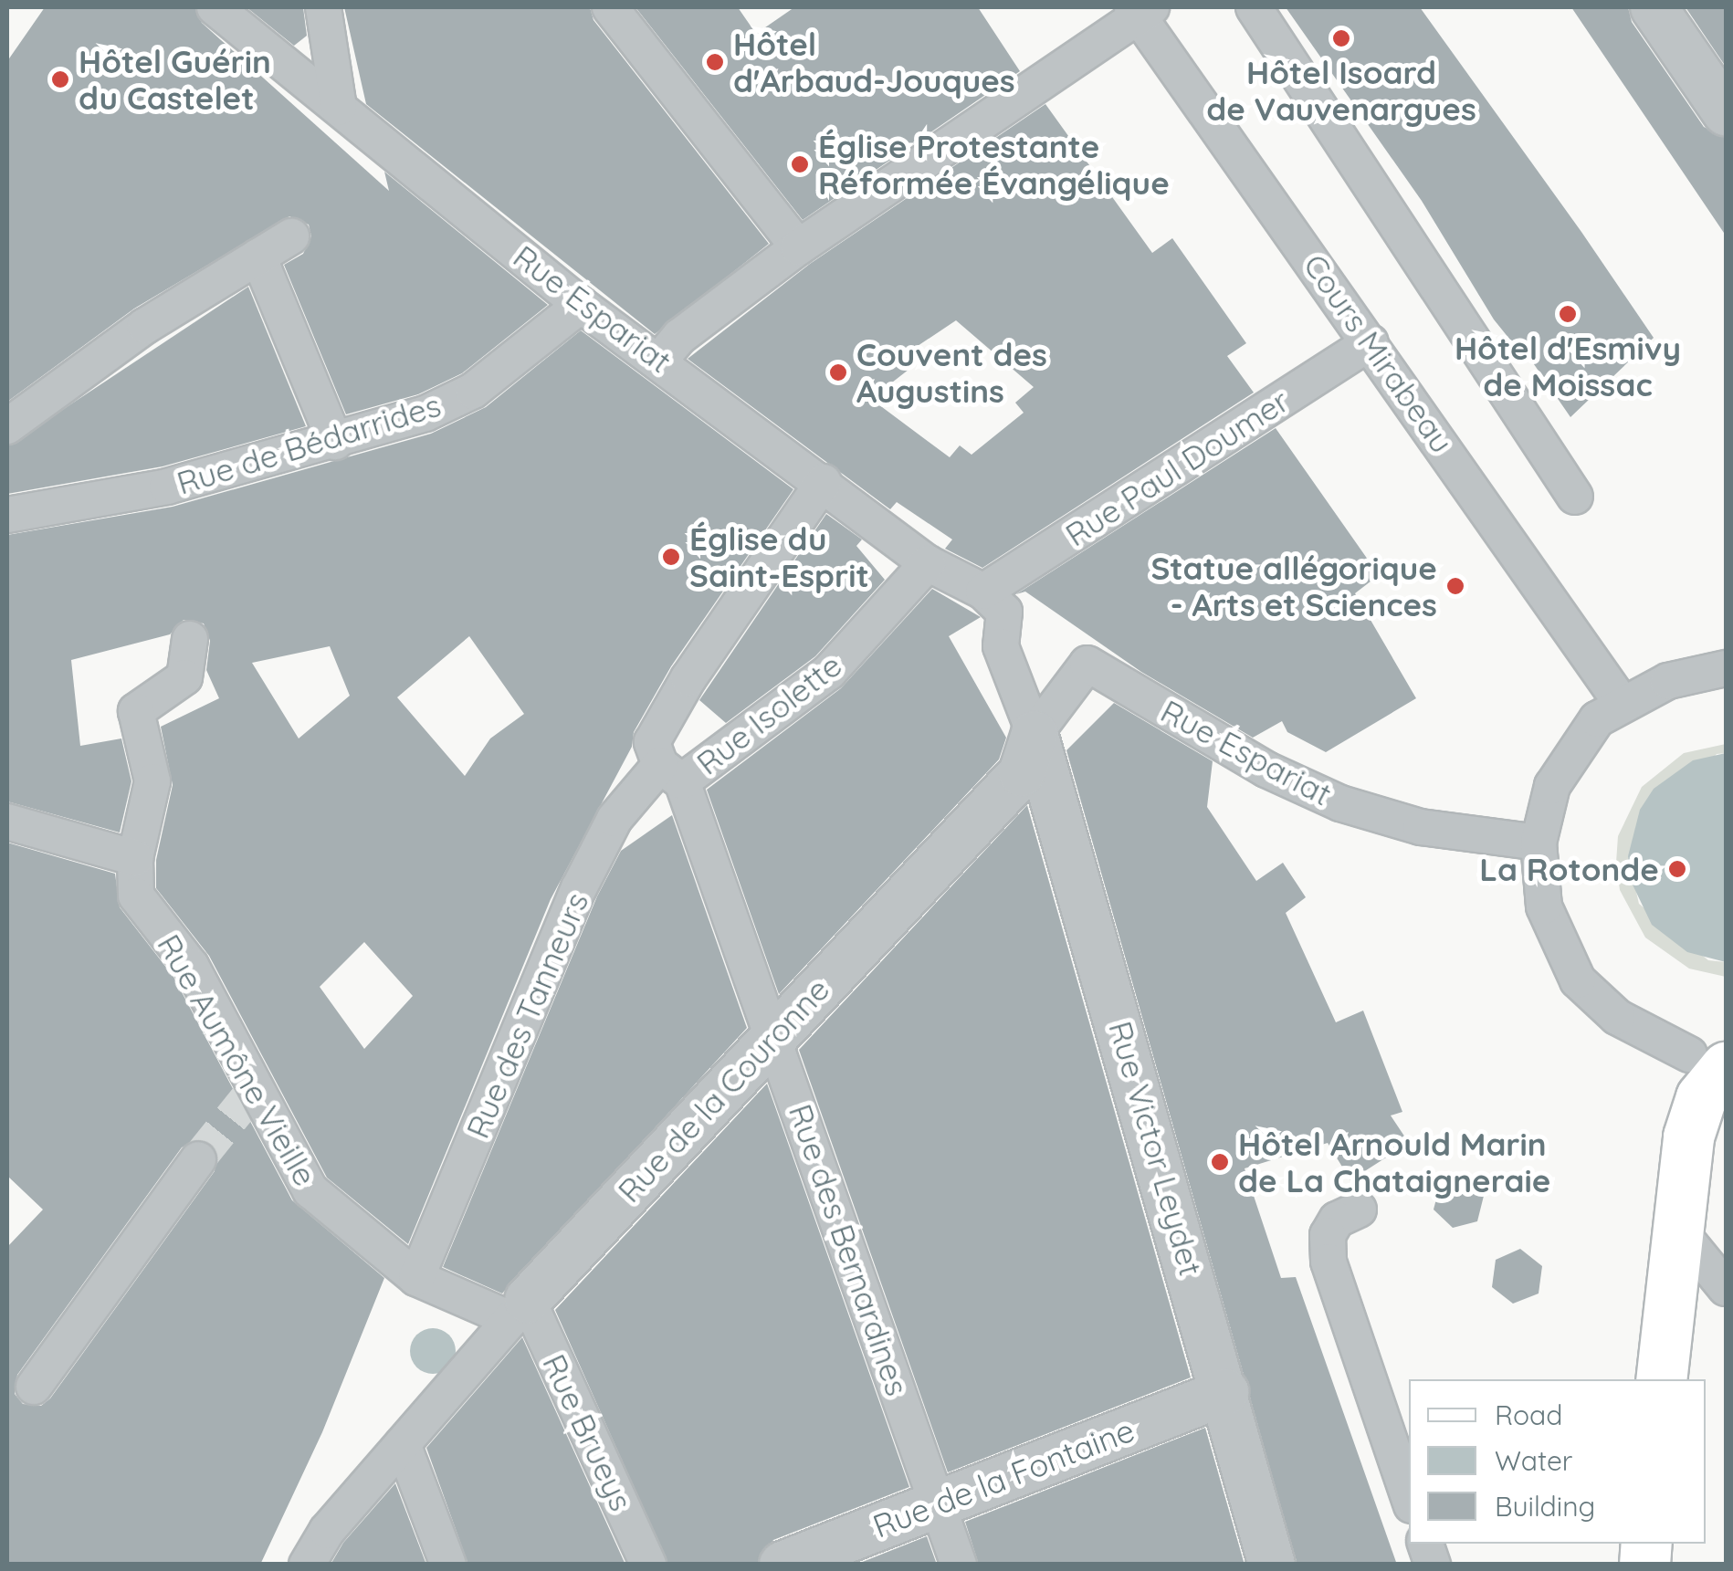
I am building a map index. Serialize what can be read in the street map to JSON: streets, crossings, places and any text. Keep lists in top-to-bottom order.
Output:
{
  "streets": {
    "street": [
      "Rue Espariat",
      "Cours Mirabeau",
      "Rue de Bédarrides",
      "Rue Paul Doumer",
      "Rue Isolette",
      "Rue des Tanneurs",
      "Rue Aumône Vieille",
      "Rue de la Couronne",
      "Rue Victor Leydet",
      "Rue des Bernardines",
      "Rue Brueys",
      "Rue de la Fontaine"
    ]
  },
  "crossings": [
    ["Rue Espariat", "Rue de Bédarrides"],
    ["Rue Espariat", "Rue Paul Doumer"],
    ["Rue Espariat", "Rue Isolette"],
    ["Rue Espariat", "Rue des Tanneurs"],
    ["Rue Espariat", "Rue de la Couronne"],
    ["Rue Espariat", "Rue Victor Leydet"],
    ["Cours Mirabeau", "Rue Paul Doumer"],
    ["Rue Isolette", "Rue des Tanneurs"],
    ["Rue Isolette", "Rue des Bernardines"],
    ["Rue des Tanneurs", "Rue Aumône Vieille"],
    ["Rue des Tanneurs", "Rue des Bernardines"],
    ["Rue Aumône Vieille", "Rue de la Couronne"],
    ["Rue Aumône Vieille", "Rue Brueys"],
    ["Rue de la Couronne", "Rue Victor Leydet"],
    ["Rue de la Couronne", "Rue des Bernardines"],
    ["Rue de la Couronne", "Rue Brueys"],
    ["Rue Victor Leydet", "Rue de la Fontaine"],
    ["Rue des Bernardines", "Rue de la Fontaine"]
  ],
  "places": [
    "Hôtel Isoard de Vauvenargues",
    "Hôtel d'Arbaud-Jouques",
    "Hôtel Guérin du Castelet",
    "Église Protestante Réformée Évangélique",
    "Hôtel d'Esmivy de Moissac",
    "Couvent des Augustins",
    "Église du Saint-Esprit",
    "Statue allégorique - Arts et Sciences",
    "La Rotonde",
    "Hôtel Arnould Marin de La Chataigneraie"
  ],
  "legend": ["Road", "Water", "Building"]
}
